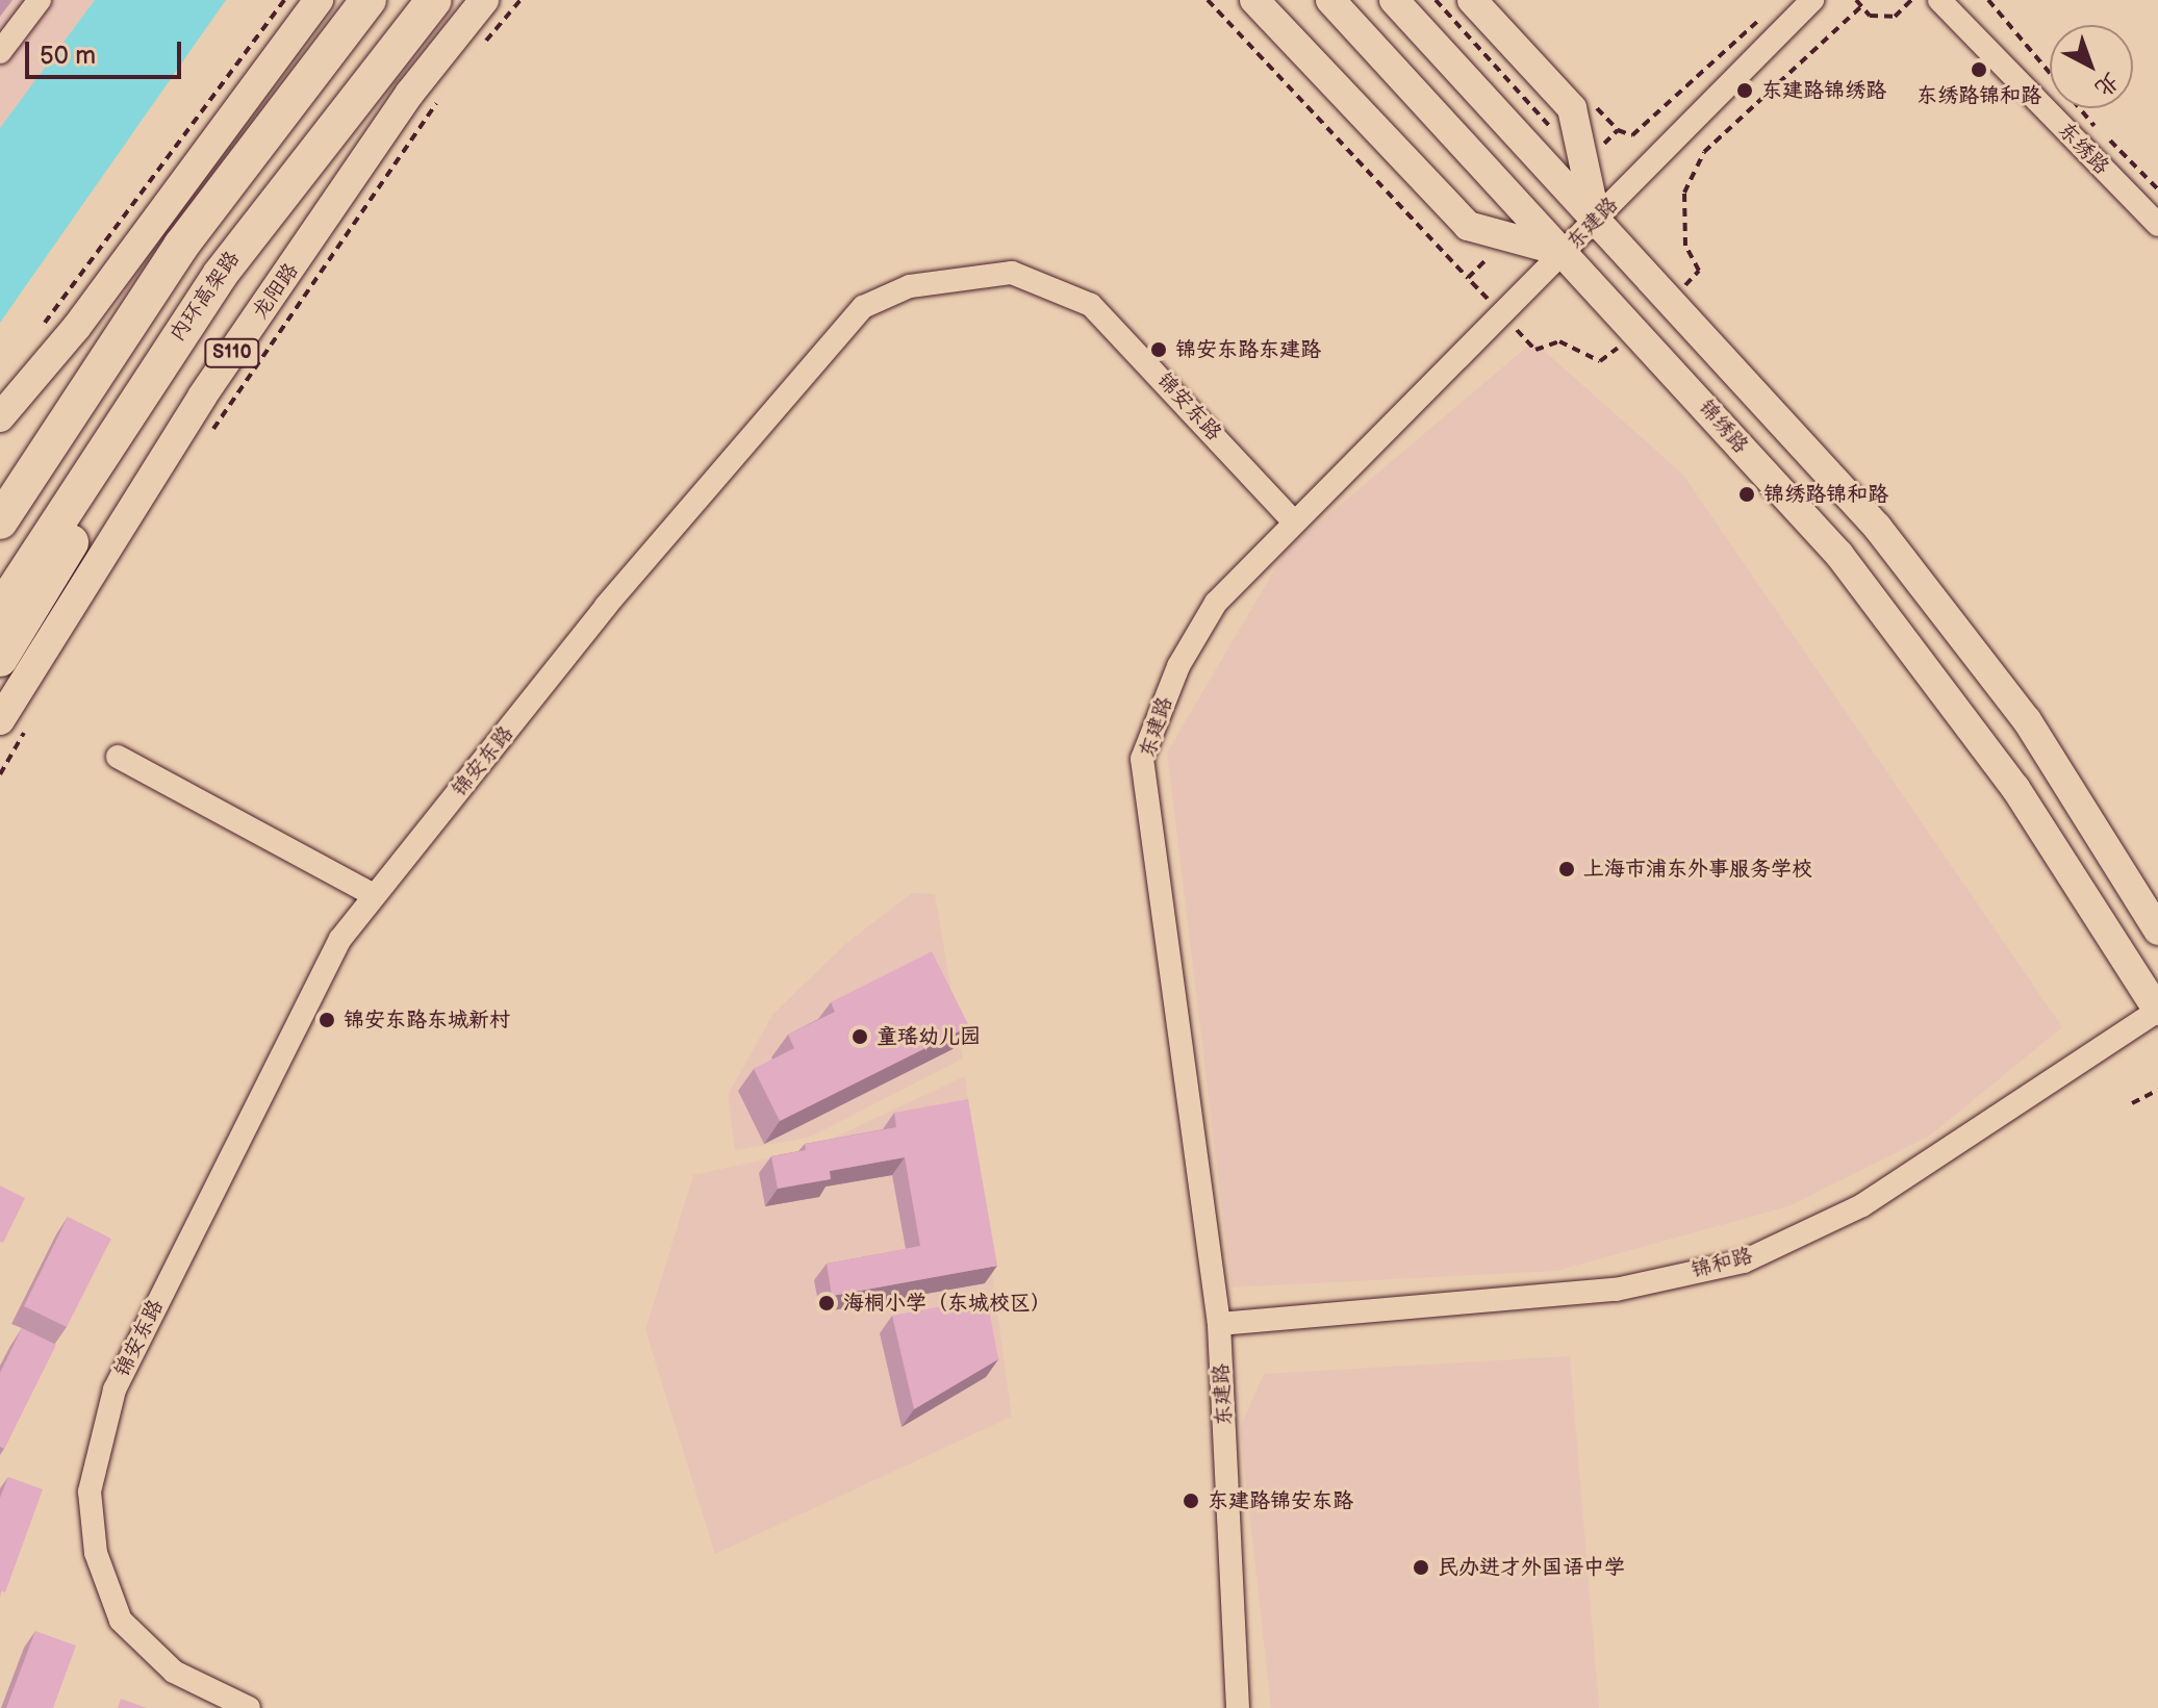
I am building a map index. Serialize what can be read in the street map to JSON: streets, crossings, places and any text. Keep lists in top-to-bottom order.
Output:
{
  "streets": {
    "highway": ["内环高架路"],
    "main road": ["龙阳路", "S110", "锦绣路"],
    "street": [
      "东绣路",
      "东建路",
      "锦安东路",
      "锦和路"
    ]
  },
  "crossings": [
    ["东建路", "锦安东路"],
    ["东建路", "锦绣路"],
    ["东建路", "锦和路"],
    ["锦绣路", "锦和路"]
  ],
  "places": [
    "东绣路锦和路",
    "东建路锦绣路",
    "锦安东路东建路",
    "锦绣路锦和路",
    "上海市浦东外事服务学校",
    "锦安东路东城新村",
    "童瑶幼儿园",
    "海桐小学（东城校区）",
    "东建路锦安东路",
    "民办进才外国语中学"
  ],
  "scale_bar": "50 m",
  "north": "bottom right"
}
